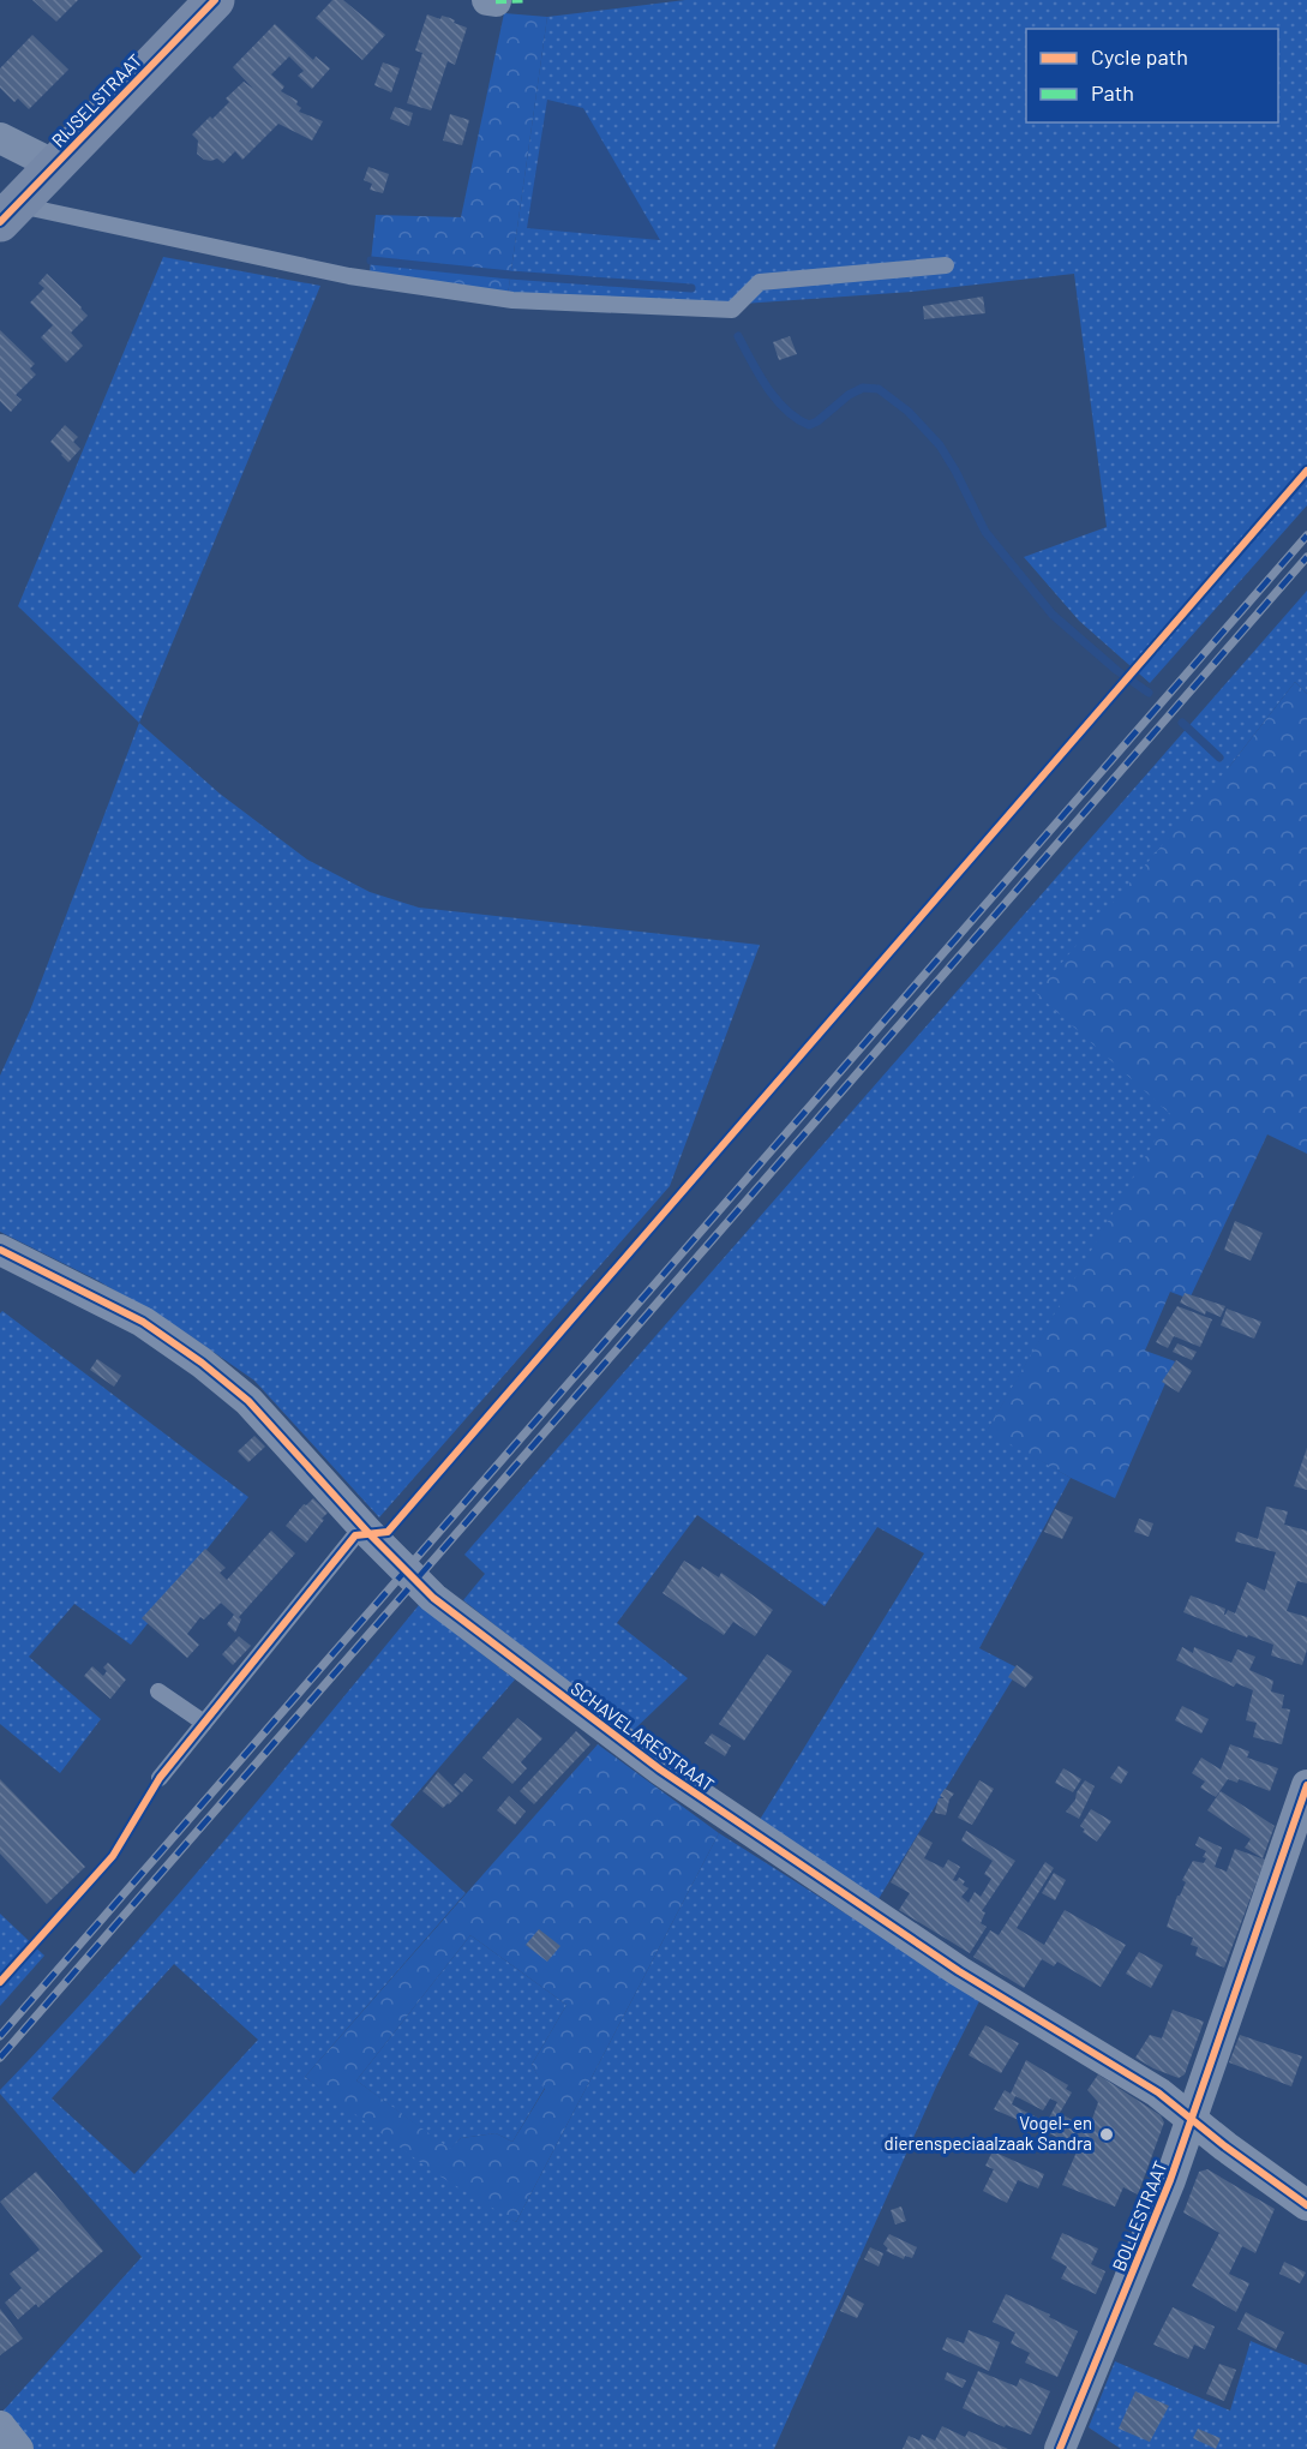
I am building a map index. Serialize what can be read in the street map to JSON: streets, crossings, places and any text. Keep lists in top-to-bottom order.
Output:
{
  "streets": {
    "street": ["RIJSELSTRAAT", "SCHAVELARESTRAAT", "BOLLESTRAAT"]
  },
  "crossings": [
    ["SCHAVELARESTRAAT", "BOLLESTRAAT"]
  ],
  "places": ["Vogel- en dierenspeciaalzaak Sandra"],
  "legend": ["Cycle path", "Path"]
}
